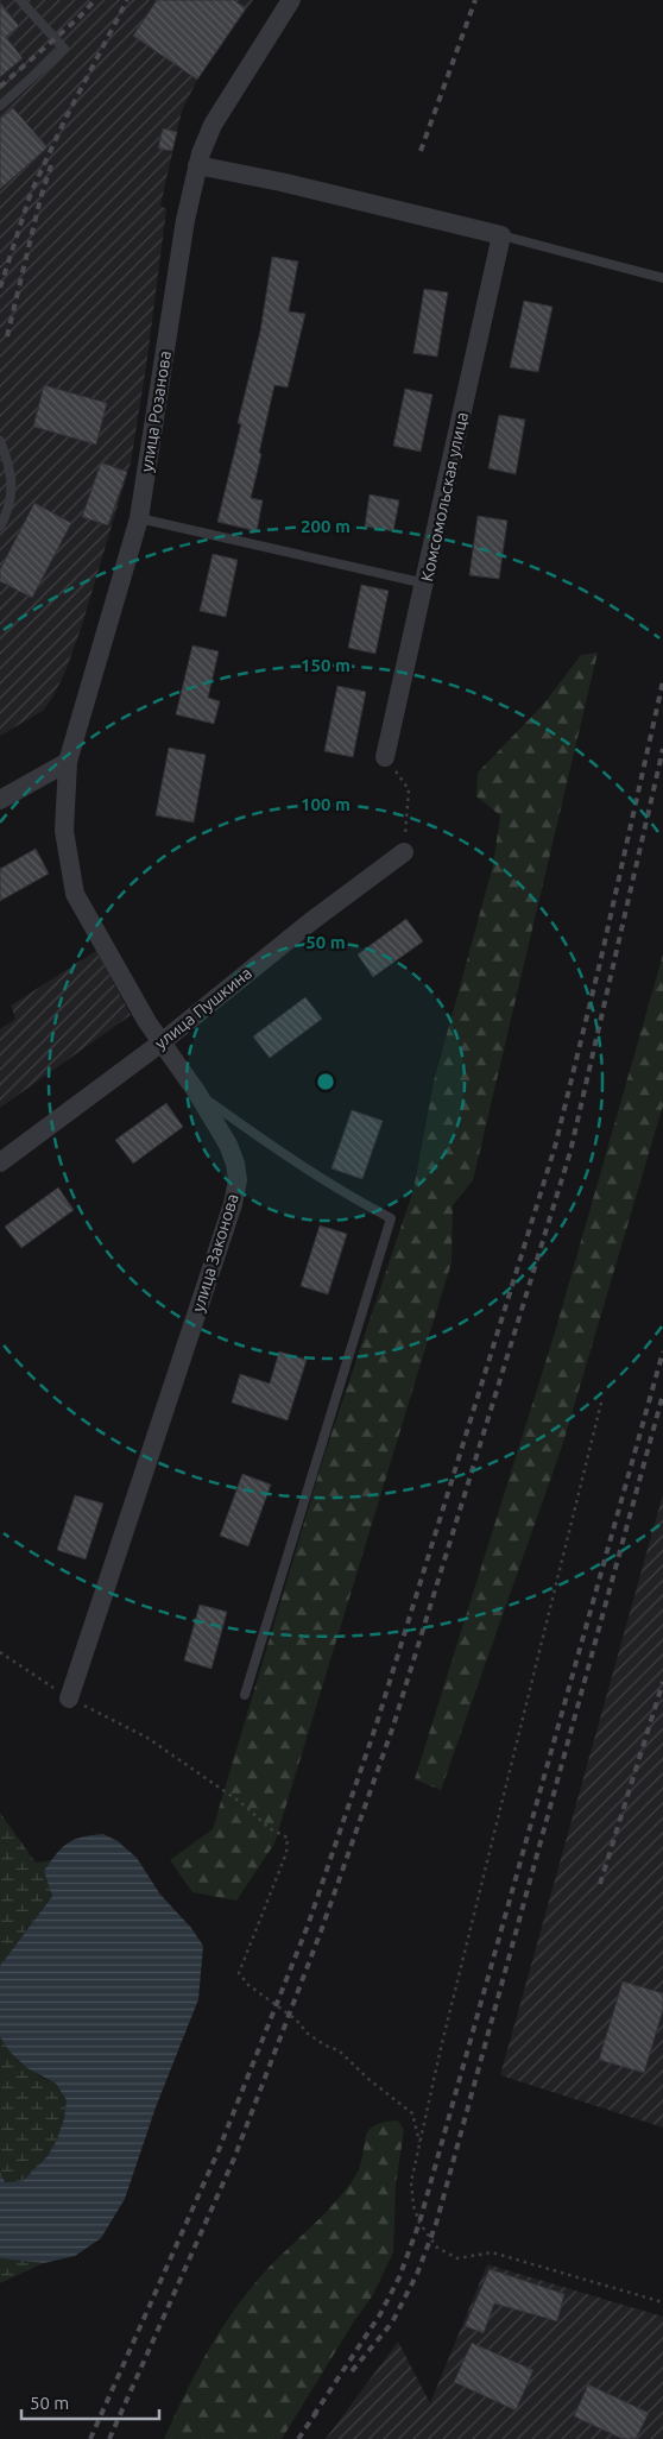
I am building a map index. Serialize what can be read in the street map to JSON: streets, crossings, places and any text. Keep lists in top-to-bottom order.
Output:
{
  "streets": {
    "street": [
      "улица Розанова",
      "Комсомольская улица",
      "улица Пушкина",
      "улица Законова"
    ]
  },
  "crossings": [
    ["улица Розанова", "улица Законова"],
    ["улица Пушкина", "улица Законова"]
  ],
  "scale_bar": "50 m",
  "rings": [
    "200 m",
    "150 m",
    "100 m",
    "50 m"
  ]
}
